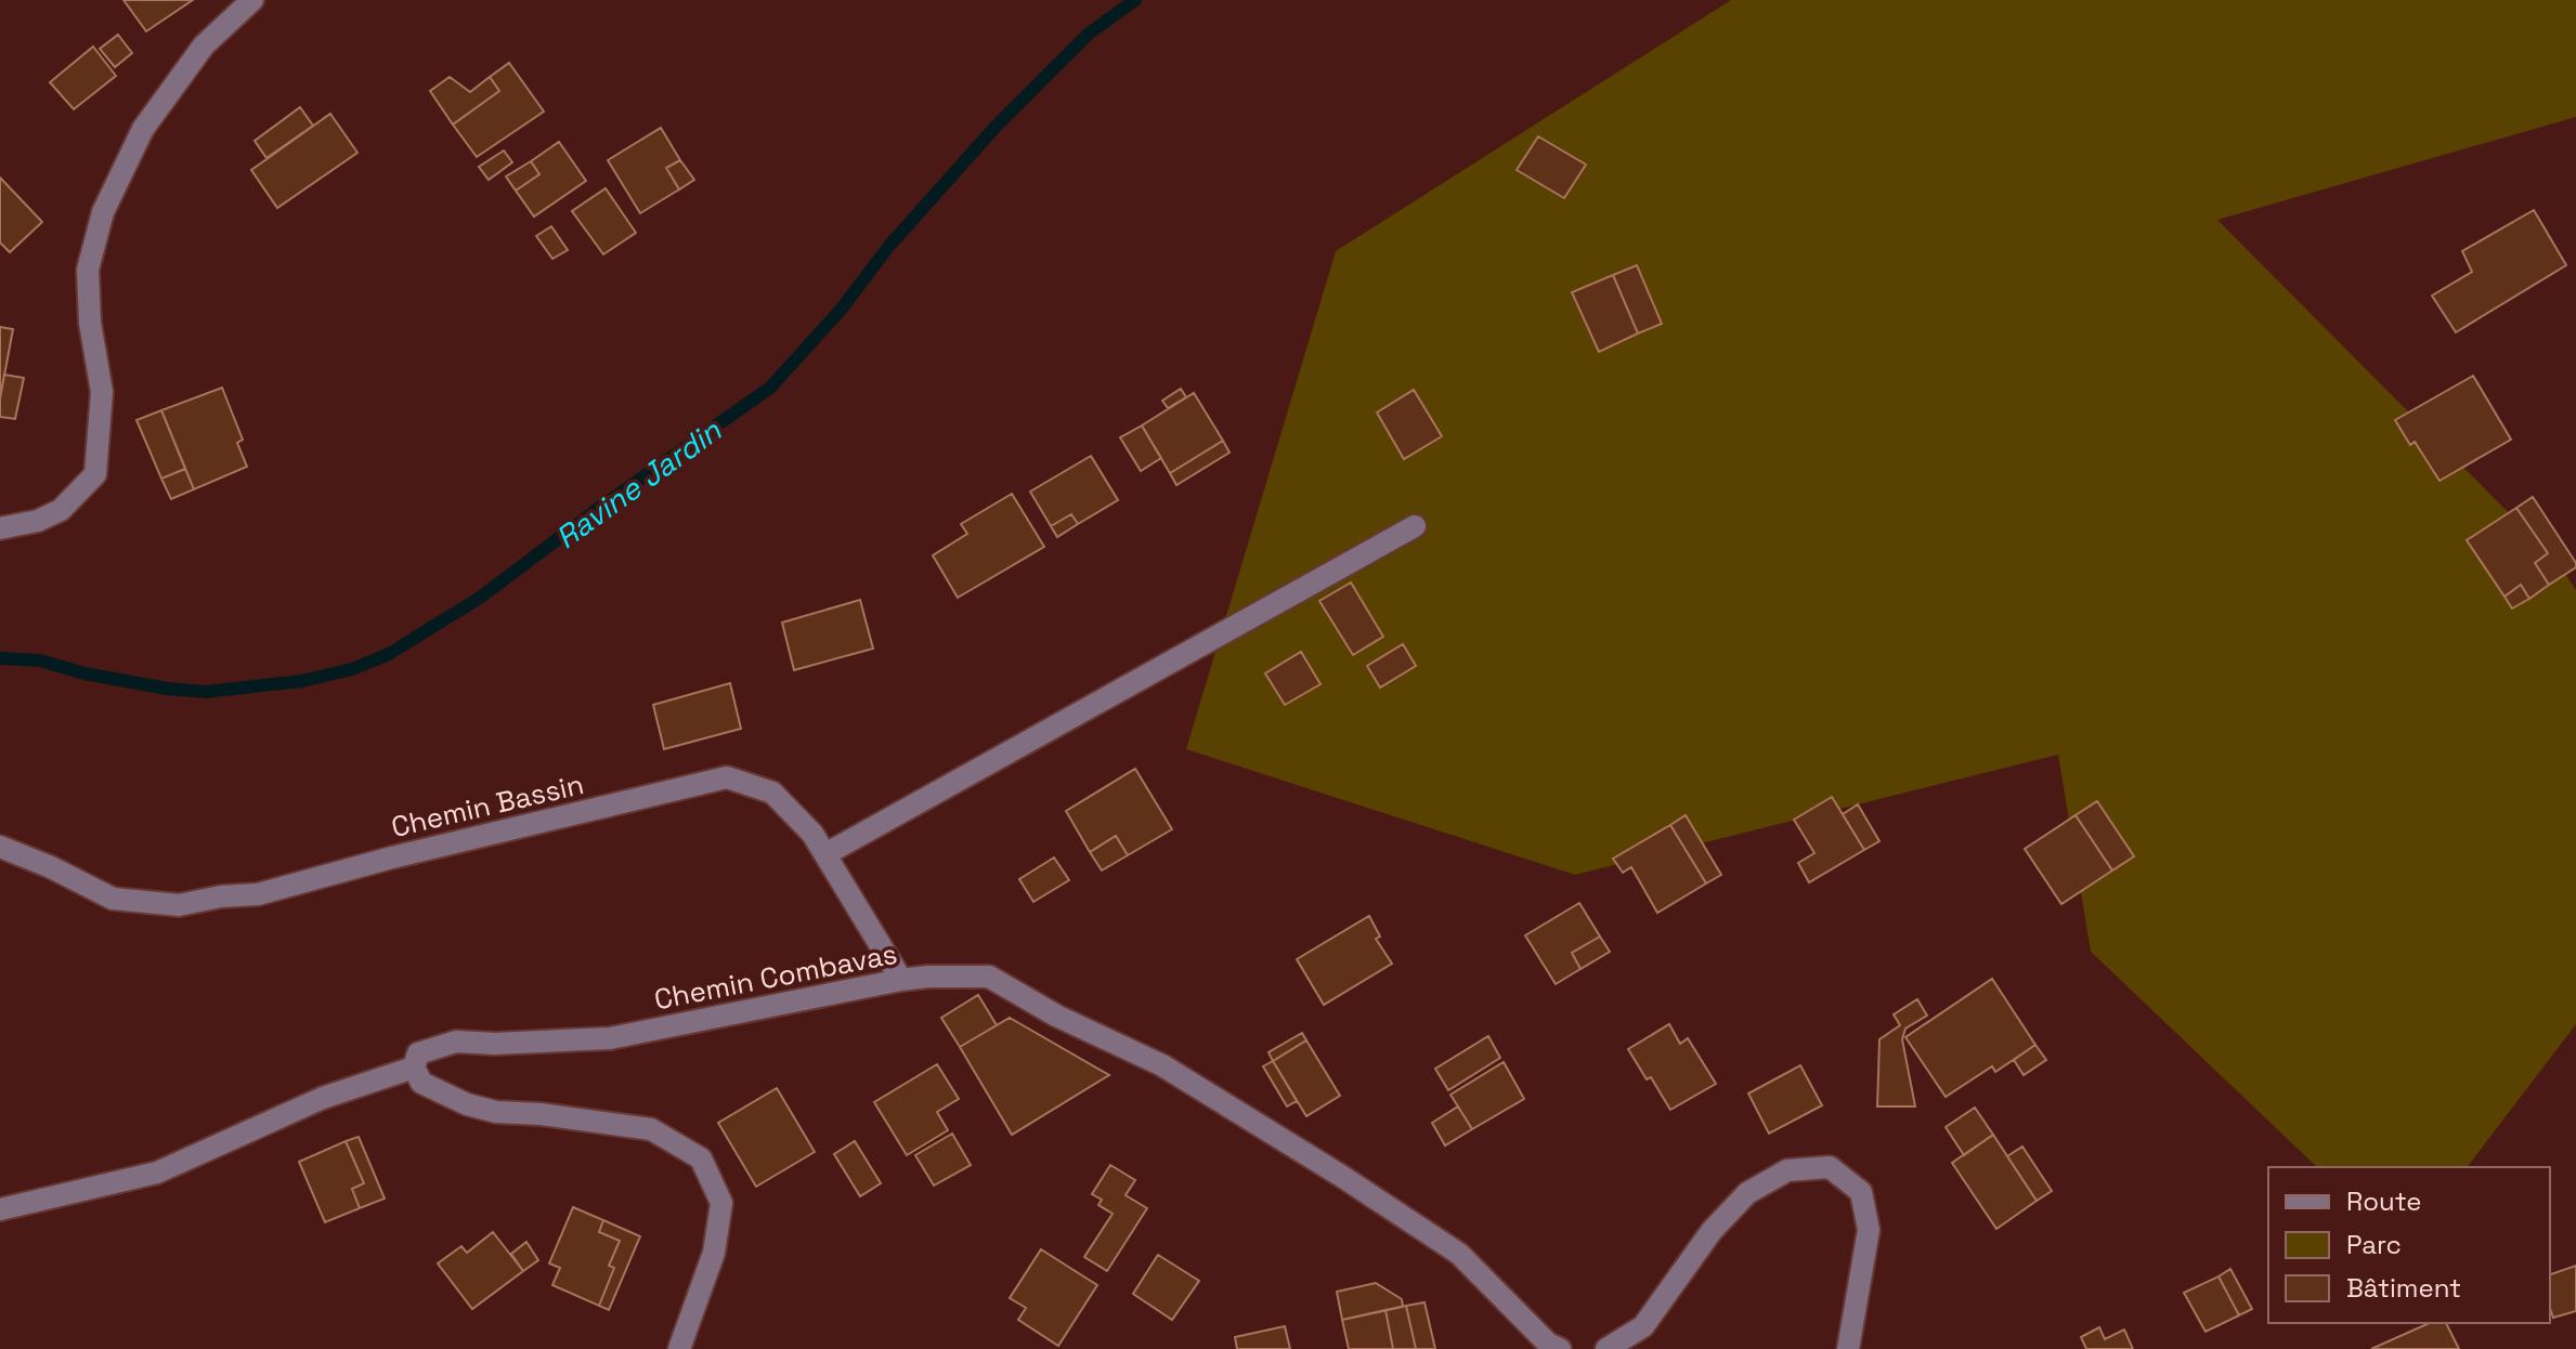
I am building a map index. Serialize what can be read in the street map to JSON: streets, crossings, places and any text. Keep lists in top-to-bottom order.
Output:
{
  "streets": {
    "street": ["Chemin Bassin", "Chemin Combavas"]
  },
  "crossings": [
    ["Chemin Bassin", "Chemin Combavas"]
  ],
  "water": ["Ravine Jardin"],
  "legend": ["Route", "Parc", "Bâtiment"]
}
